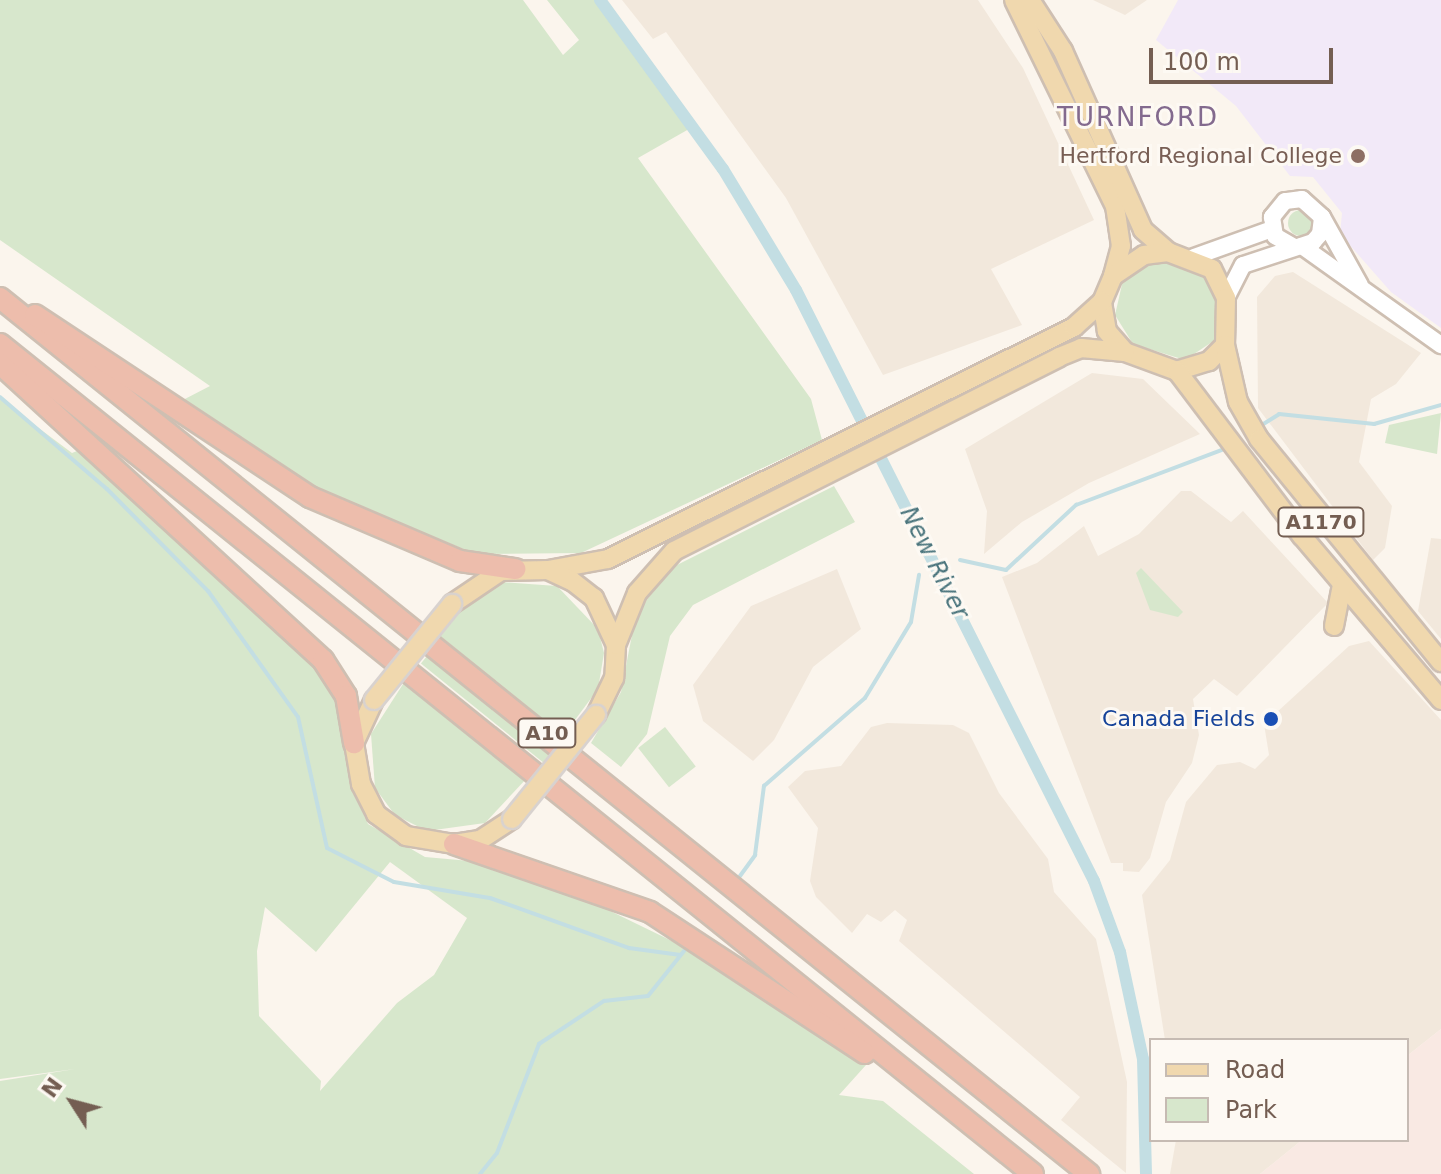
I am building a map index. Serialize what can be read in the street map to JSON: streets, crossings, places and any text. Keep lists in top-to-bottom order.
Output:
{
  "streets": {
    "highway": ["A10"],
    "main road": ["A1170"]
  },
  "crossings": [
    ["A1170", "A10"]
  ],
  "districts": ["TURNFORD"],
  "water": ["New River"],
  "places": ["Hertford Regional College", "Canada Fields"],
  "legend": ["Road", "Park"],
  "scale_bar": "100 m",
  "north": "top left"
}
